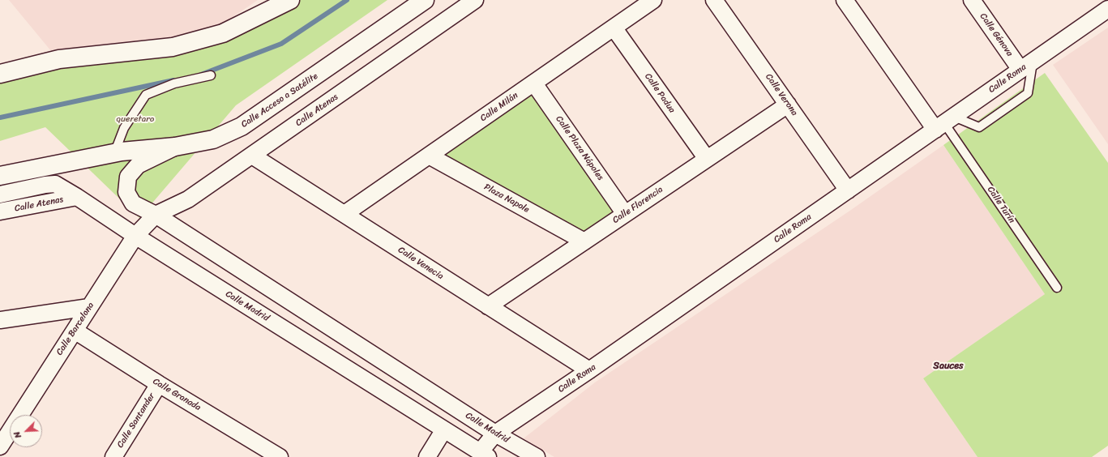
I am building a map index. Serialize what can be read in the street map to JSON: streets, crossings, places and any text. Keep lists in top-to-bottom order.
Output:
{
  "streets": {
    "main road": ["Calle Acceso a Satélite"],
    "street": [
      "Calle Génova",
      "Calle Roma",
      "Calle Padua",
      "Calle Verona",
      "Calle Milán",
      "Calle Atenas",
      "Calle Plaza Nápoles",
      "Plaza Napole",
      "Calle Florencia",
      "Calle Turín",
      "Calle Venecia",
      "Calle Madrid",
      "Calle Barcelona",
      "Calle Granada",
      "Calle Santander"
    ]
  },
  "crossings": [
    ["Calle Génova", "Calle Roma"],
    ["Calle Roma", "Calle Verona"],
    ["Calle Roma", "Calle Turín"],
    ["Calle Roma", "Calle Venecia"],
    ["Calle Roma", "Calle Madrid"],
    ["Calle Padua", "Calle Milán"],
    ["Calle Padua", "Calle Florencia"],
    ["Calle Verona", "Calle Florencia"],
    ["Calle Acceso a Satélite", "Calle Madrid"],
    ["Calle Milán", "Calle Plaza Nápoles"],
    ["Calle Milán", "Plaza Napole"],
    ["Calle Milán", "Calle Venecia"],
    ["Calle Atenas", "Calle Venecia"],
    ["Calle Atenas", "Calle Madrid"],
    ["Calle Atenas", "Calle Barcelona"],
    ["Calle Plaza Nápoles", "Calle Florencia"],
    ["Plaza Napole", "Calle Florencia"],
    ["Calle Florencia", "Calle Venecia"],
    ["Calle Madrid", "Calle Barcelona"],
    ["Calle Barcelona", "Calle Granada"],
    ["Calle Granada", "Calle Santander"]
  ],
  "districts": ["Sauces"],
  "parks": ["queretaro"],
  "north": "bottom left"
}
